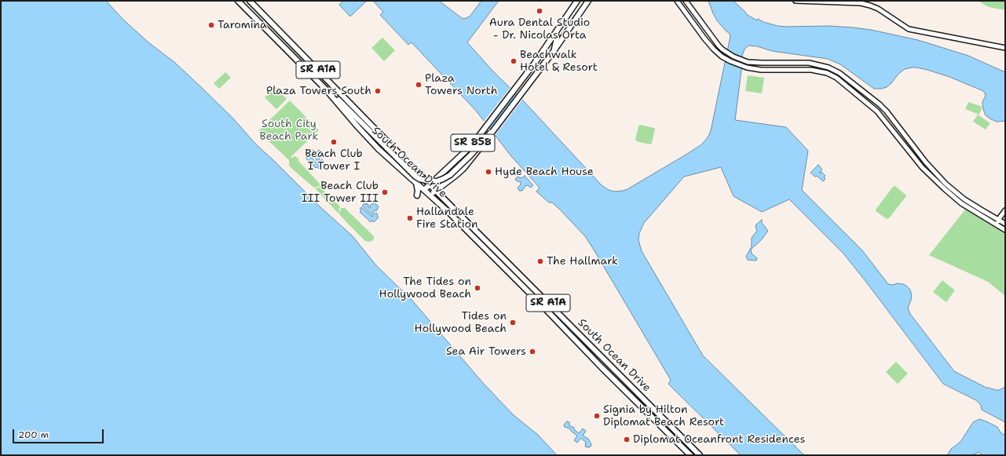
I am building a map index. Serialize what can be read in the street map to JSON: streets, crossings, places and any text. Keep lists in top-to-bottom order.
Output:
{
  "streets": {
    "main road": ["SR A1A", "SR 858", "South Ocean Drive"]
  },
  "crossings": [
    ["SR 858", "South Ocean Drive"]
  ],
  "parks": ["South City Beach Park"],
  "places": [
    "Aura Dental Studio - Dr. Nicolas Orta",
    "Taromina",
    "Beachwalk Hotel & Resort",
    "Plaza Towers North",
    "Plaza Towers South",
    "Beach Club I Tower I",
    "Hyde Beach House",
    "Beach Club III Tower III",
    "Hallandale Fire Station",
    "The Hallmark",
    "The Tides on Hollywood Beach",
    "Tides on Hollywood Beach",
    "Sea Air Towers",
    "Signia by Hilton Diplomat Beach Resort",
    "Diplomat Oceanfront Residences"
  ],
  "scale_bar": "200 m"
}
